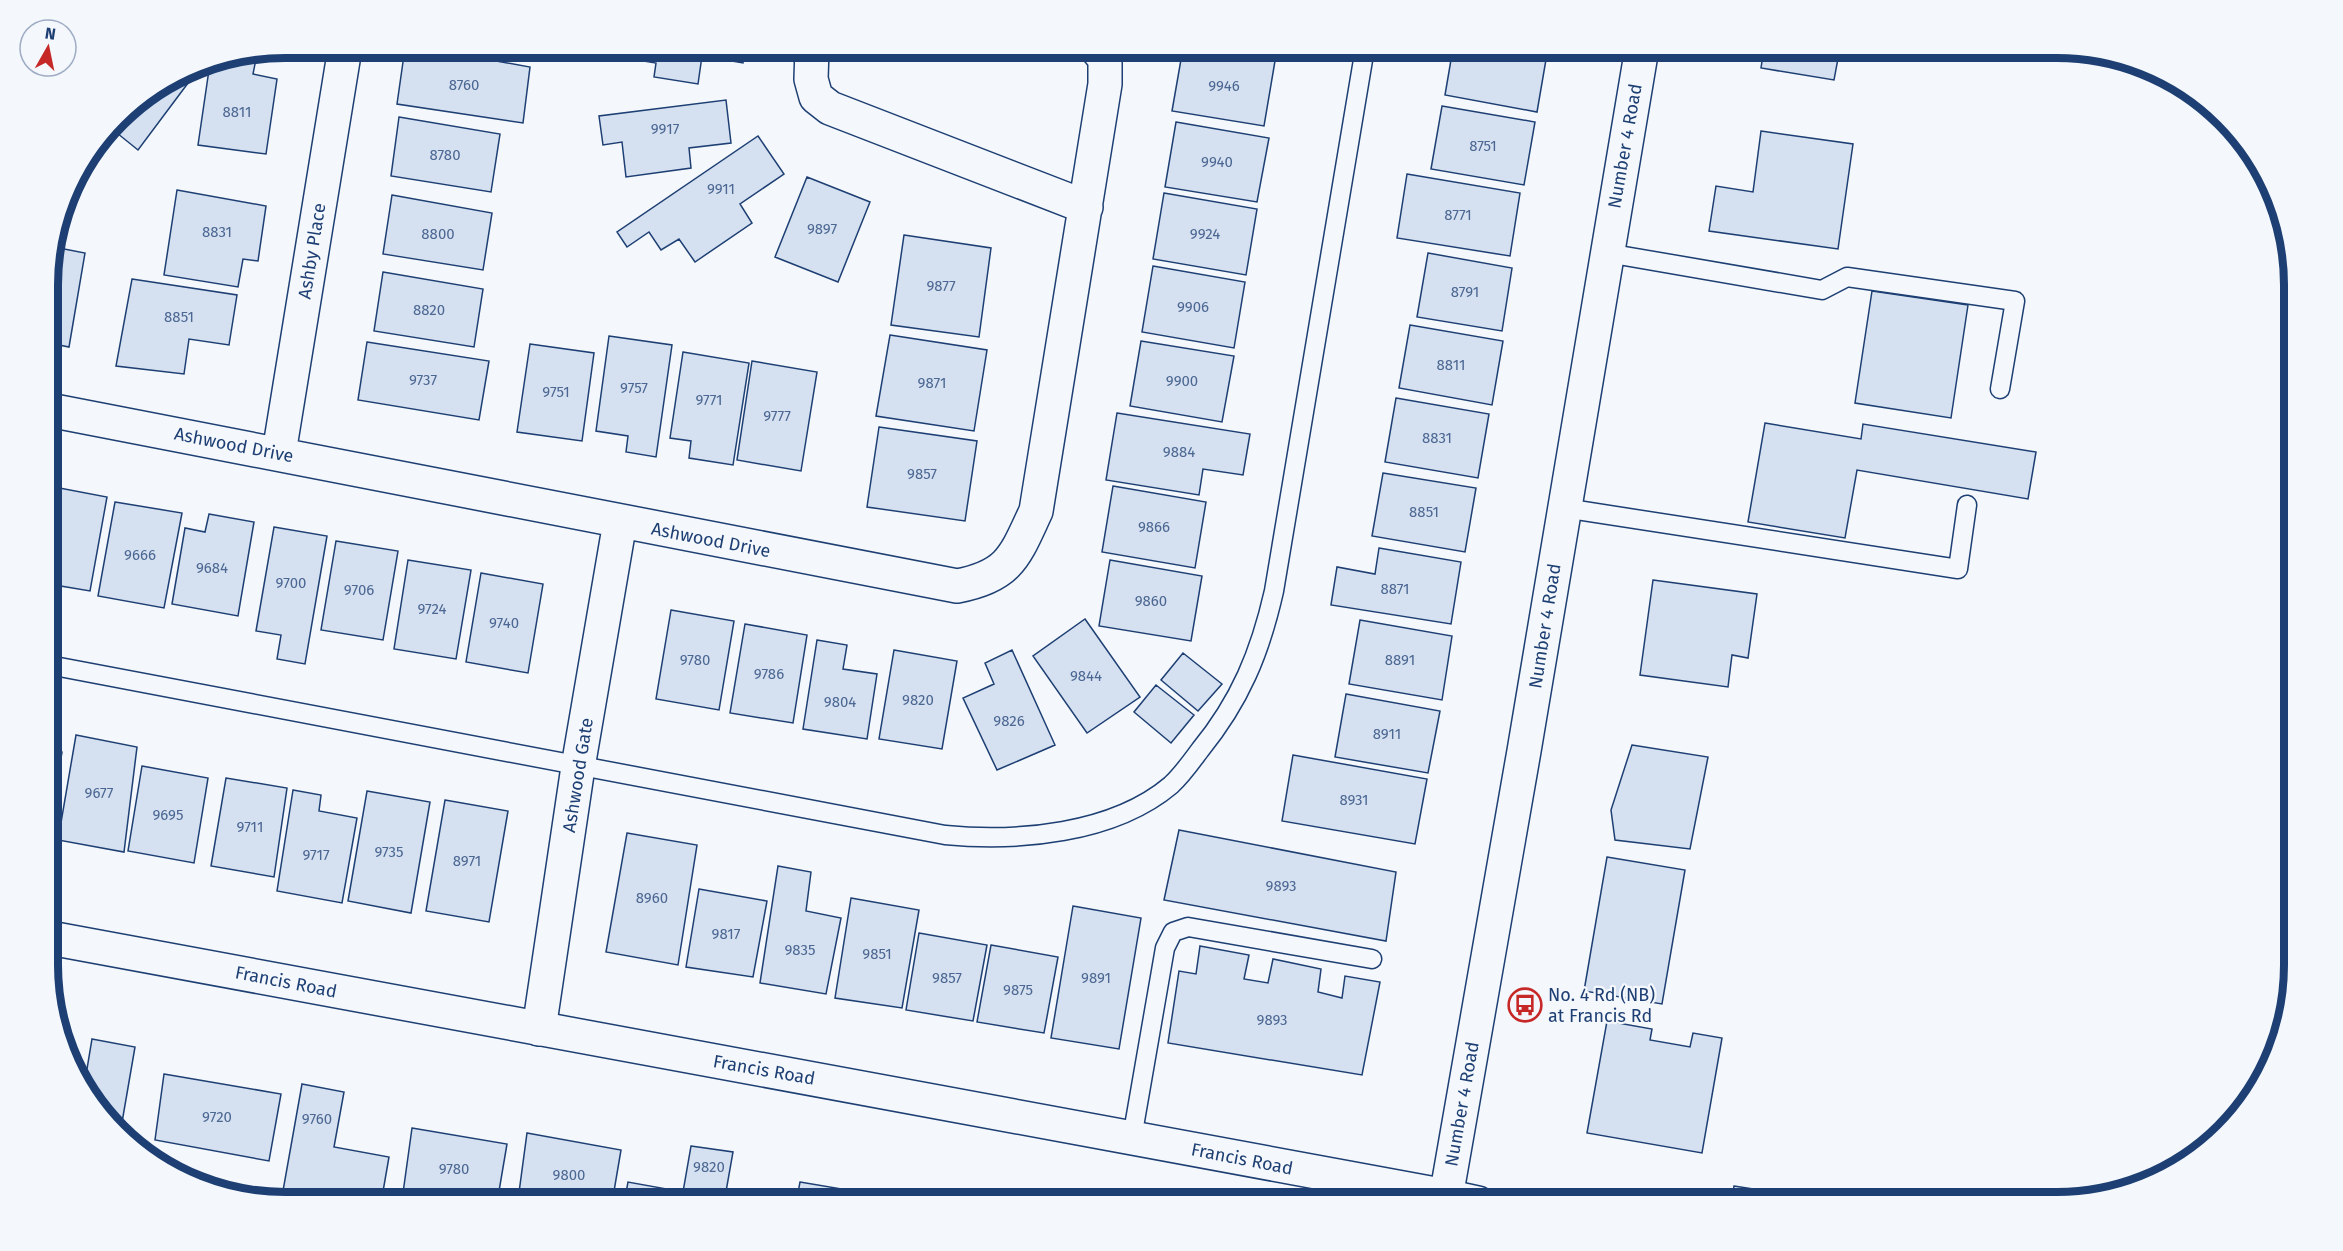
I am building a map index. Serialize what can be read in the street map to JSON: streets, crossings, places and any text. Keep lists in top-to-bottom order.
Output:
{
  "streets": {
    "street": [
      "Number 4 Road",
      "Ashby Place",
      "Ashwood Drive",
      "Ashwood Gate",
      "Francis Road"
    ]
  },
  "crossings": [
    ["Ashby Place", "Ashwood Drive"],
    ["Ashwood Drive", "Ashwood Gate"],
    ["Ashwood Gate", "Francis Road"]
  ],
  "places": {
    "bus stop": ["No. 4 Rd (NB) at Francis Rd"]
  },
  "house_numbers": [
    "8760",
    "9946",
    "8811",
    "9917",
    "8751",
    "8780",
    "9940",
    "9911",
    "8771",
    "9897",
    "8831",
    "8800",
    "9924",
    "9877",
    "8791",
    "9906",
    "8820",
    "8851",
    "8811",
    "9737",
    "9900",
    "9871",
    "9757",
    "9751",
    "9771",
    "9777",
    "8831",
    "9884",
    "9857",
    "8851",
    "9866",
    "9666",
    "9684",
    "9700",
    "8871",
    "9706",
    "9860",
    "9724",
    "9740",
    "9780",
    "8891",
    "9786",
    "9844",
    "9820",
    "9804",
    "9826",
    "8911",
    "9677",
    "8931",
    "9695",
    "9711",
    "9735",
    "9717",
    "8971",
    "9893",
    "8960",
    "9817",
    "9835",
    "9851",
    "9857",
    "9891",
    "9875",
    "9893",
    "9720",
    "9760",
    "9820",
    "9780",
    "9800"
  ],
  "north": "top"
}
